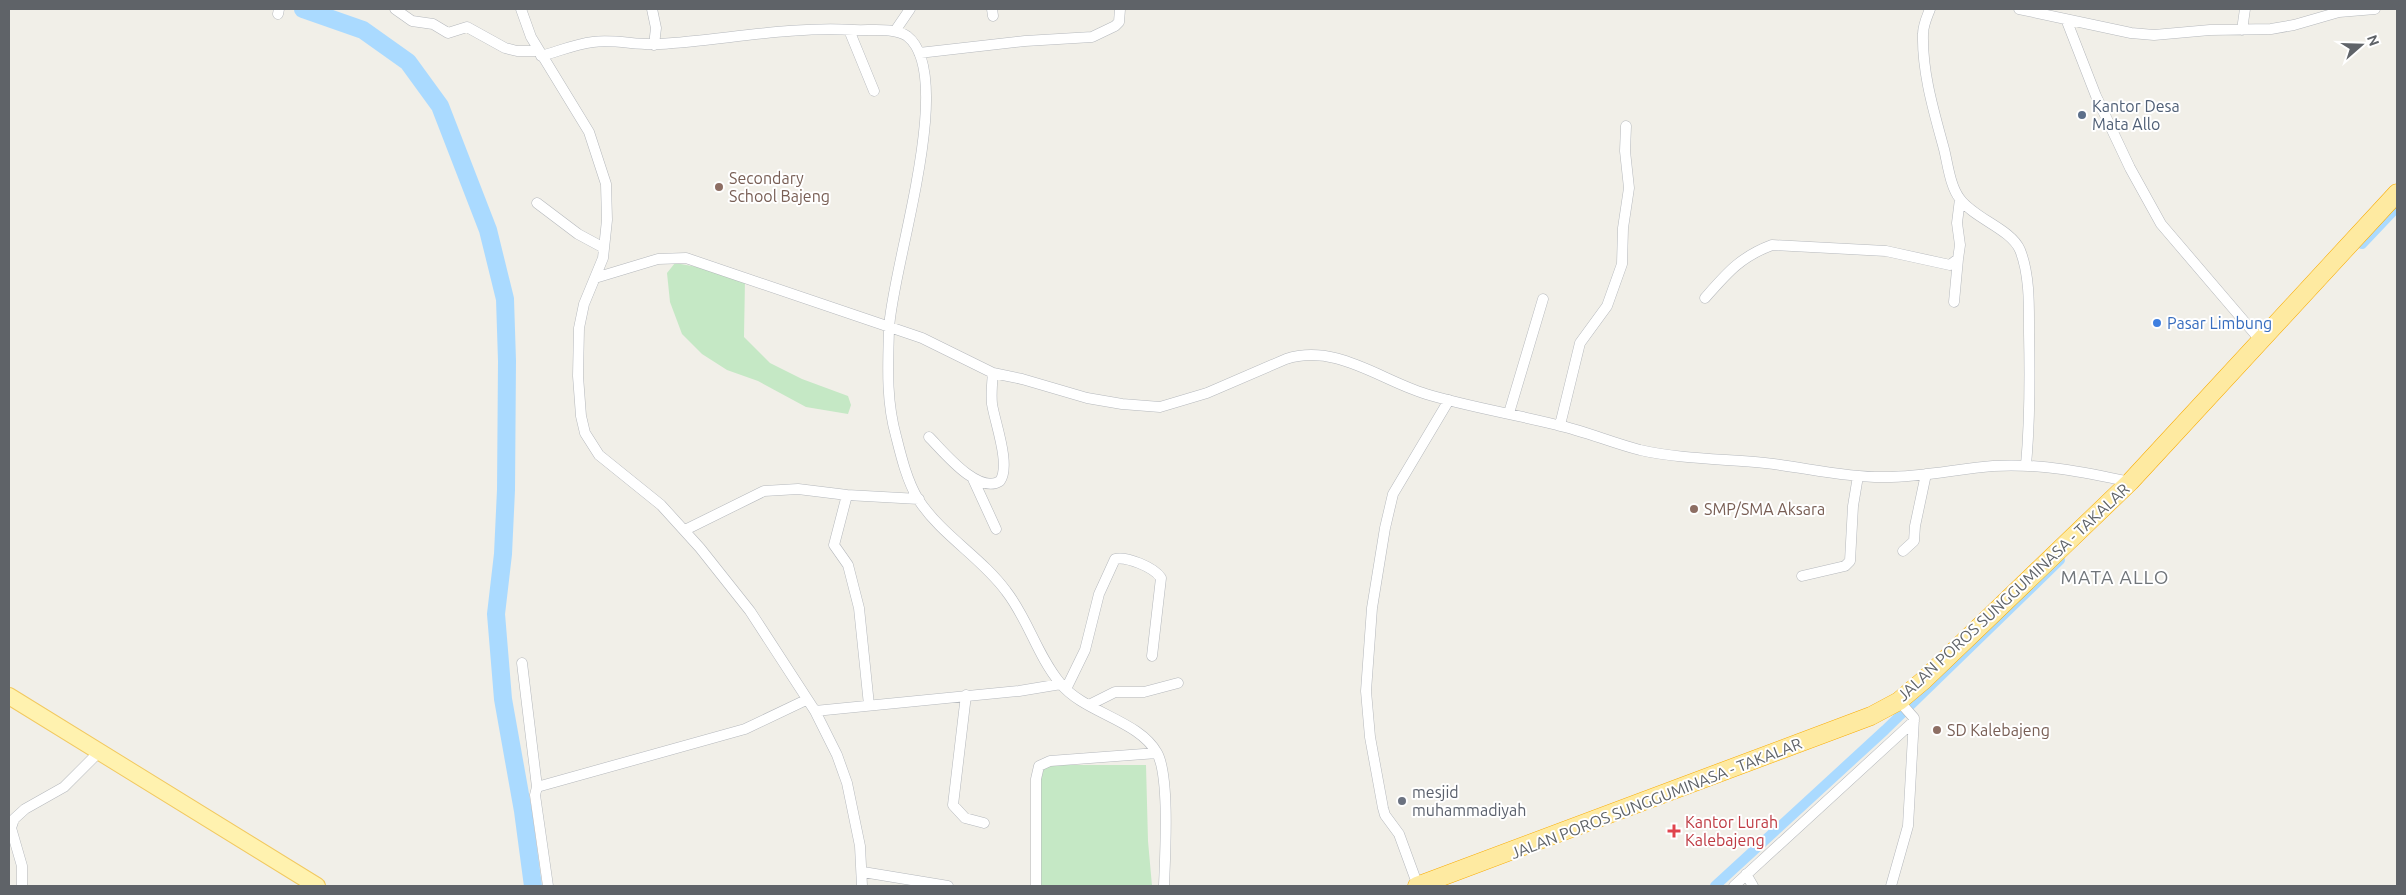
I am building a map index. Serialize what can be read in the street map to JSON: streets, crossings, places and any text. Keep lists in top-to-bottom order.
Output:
{
  "streets": {
    "highway": ["JALAN POROS SUNGGUMINASA - TAKALAR"]
  },
  "districts": ["MATA ALLO"],
  "places": {
    "other": [
      "Kantor Desa Mata Allo",
      "Secondary School Bajeng",
      "Pasar Limbung",
      "SMP/SMA Aksara",
      "SD Kalebajeng",
      "mesjid muhammadiyah"
    ],
    "health": ["Kantor Lurah Kalebajeng"]
  },
  "north": "right"
}
